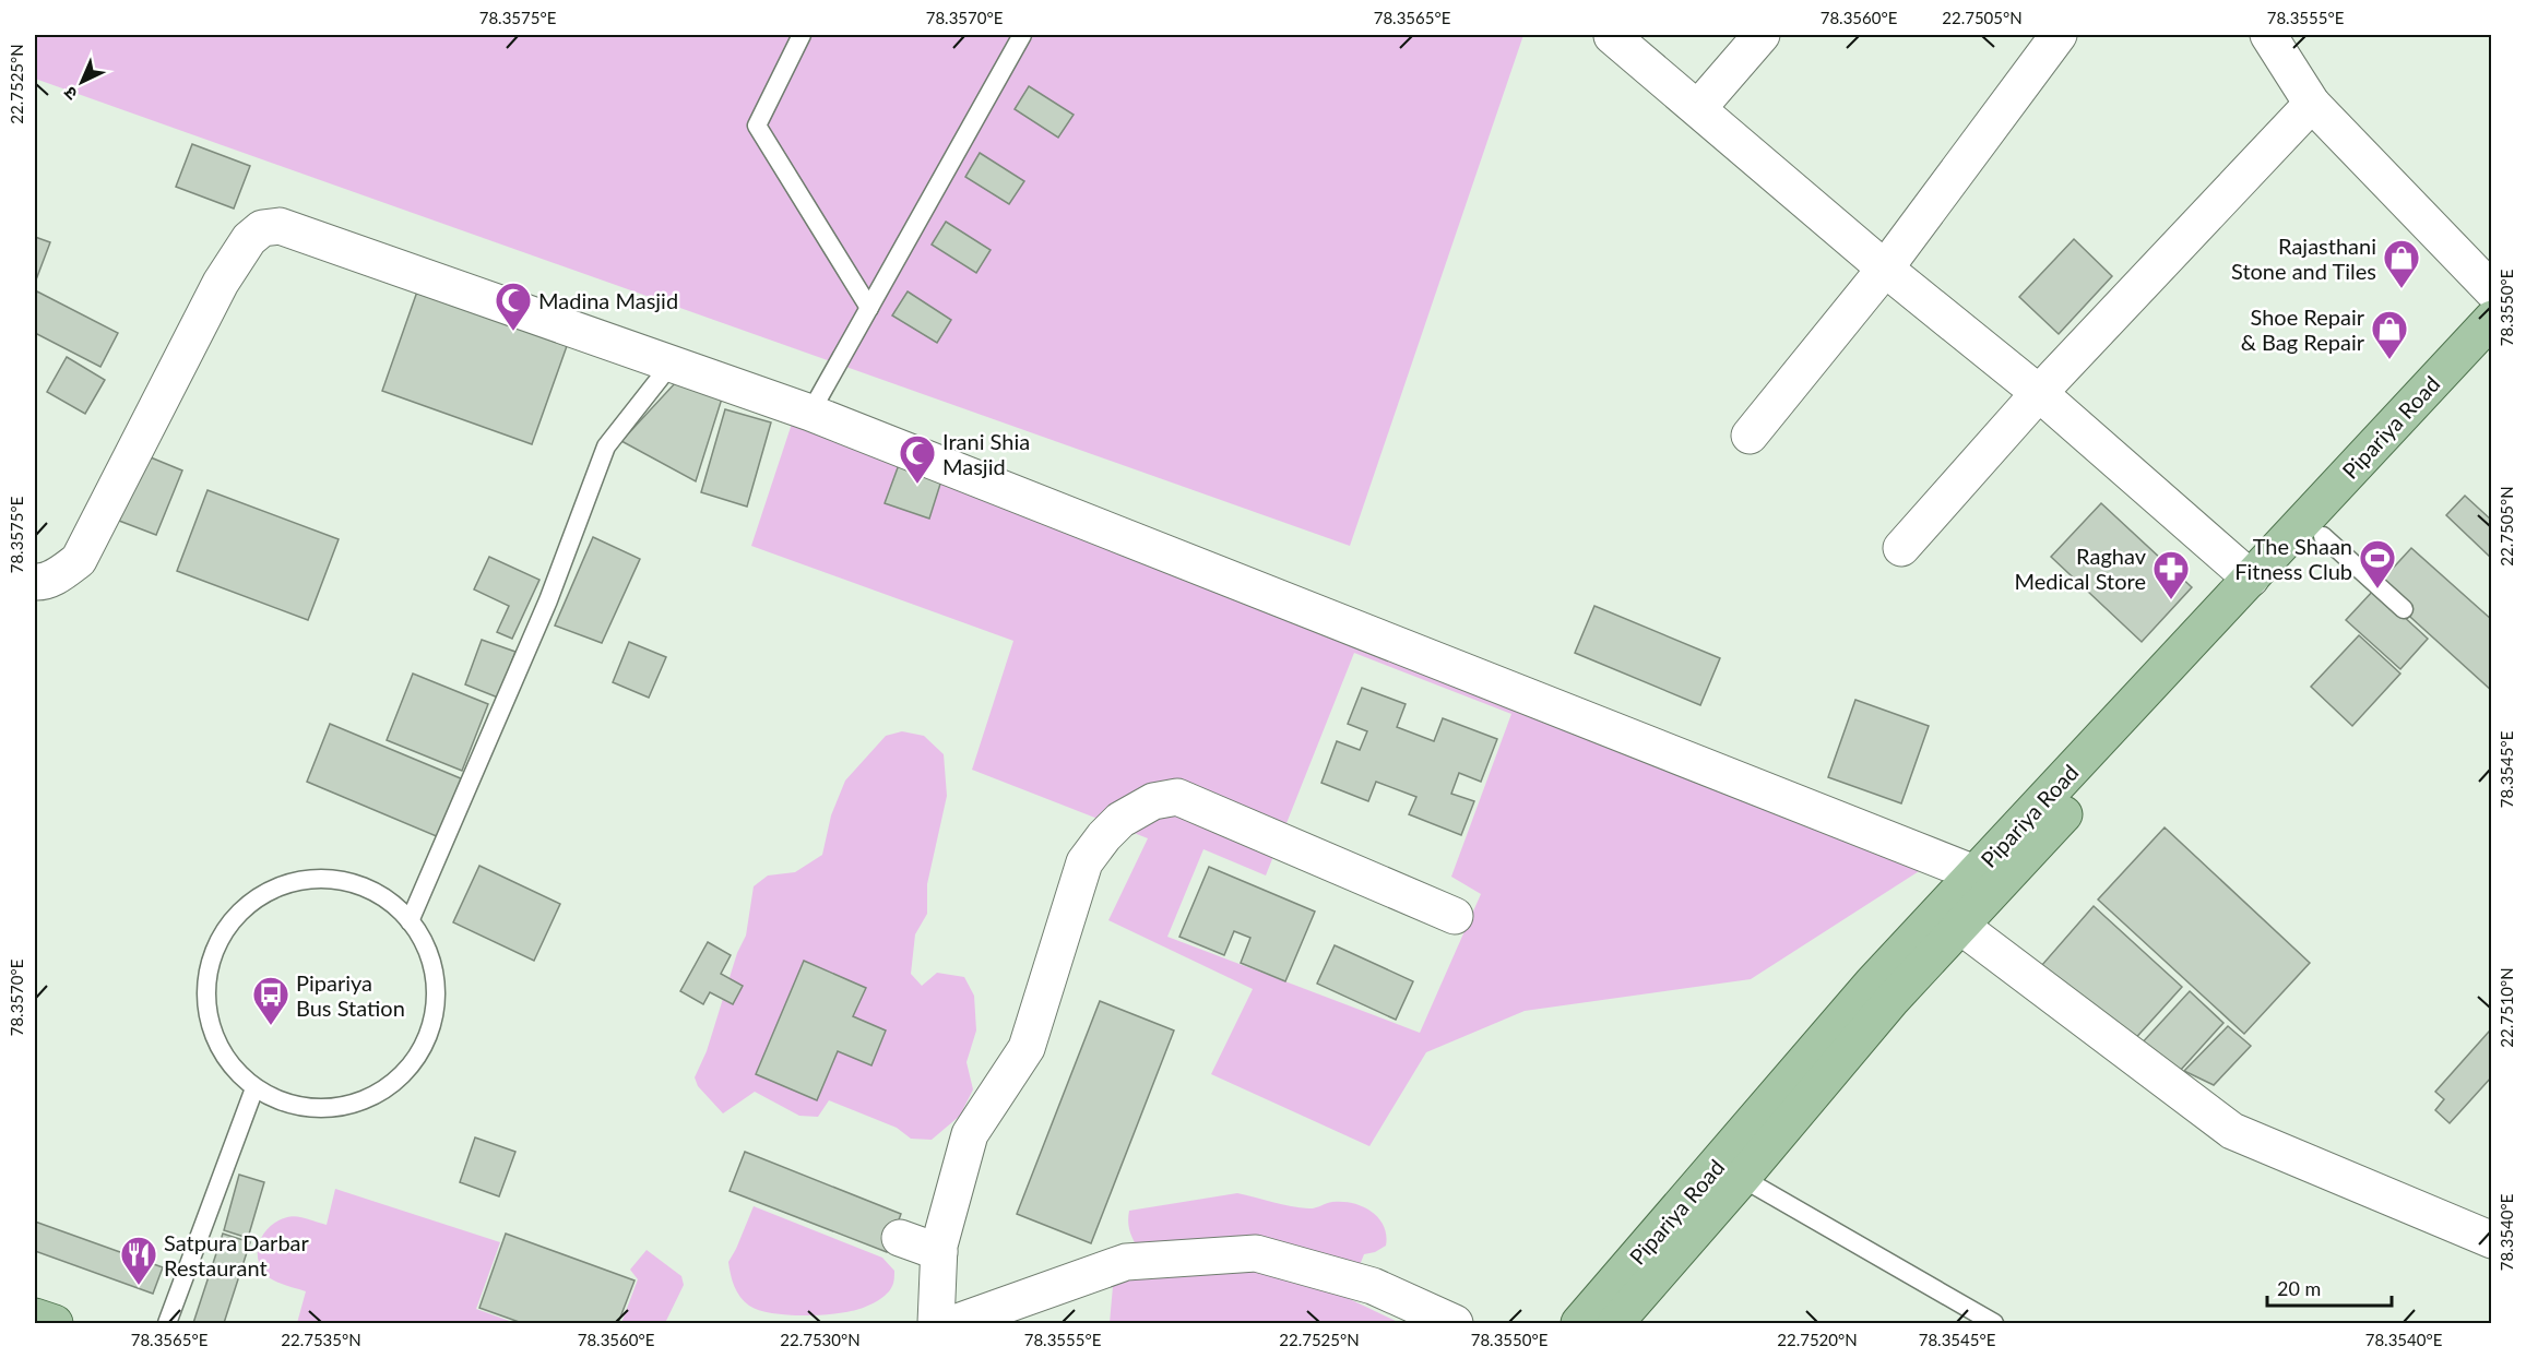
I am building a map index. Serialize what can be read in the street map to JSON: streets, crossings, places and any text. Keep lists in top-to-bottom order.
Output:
{
  "streets": {
    "main road": ["Pipariya Road"]
  },
  "places": {
    "shop": ["Rajasthani Stone and Tiles", "Shoe Repair & Bag Repair"],
    "mosque": ["Madina Masjid", "Irani Shia Masjid"],
    "sports": ["The Shaan Fitness Club"],
    "pharmacy": ["Raghav Medical Store"],
    "bus stop": ["Pipariya Bus Station"],
    "restaurant": ["Satpura Darbar Restaurant"]
  },
  "scale_bar": "20 m",
  "north": "bottom left",
  "coordinates": [
    "78.3575°E",
    "78.3570°E",
    "78.3565°E",
    "78.3560°E",
    "22.7505°N",
    "78.3555°E",
    "22.7525°N",
    "78.3550°E",
    "78.3545°E",
    "22.7510°N",
    "78.3540°E",
    "22.7535°N",
    "22.7530°N",
    "22.7520°N"
  ]
}
